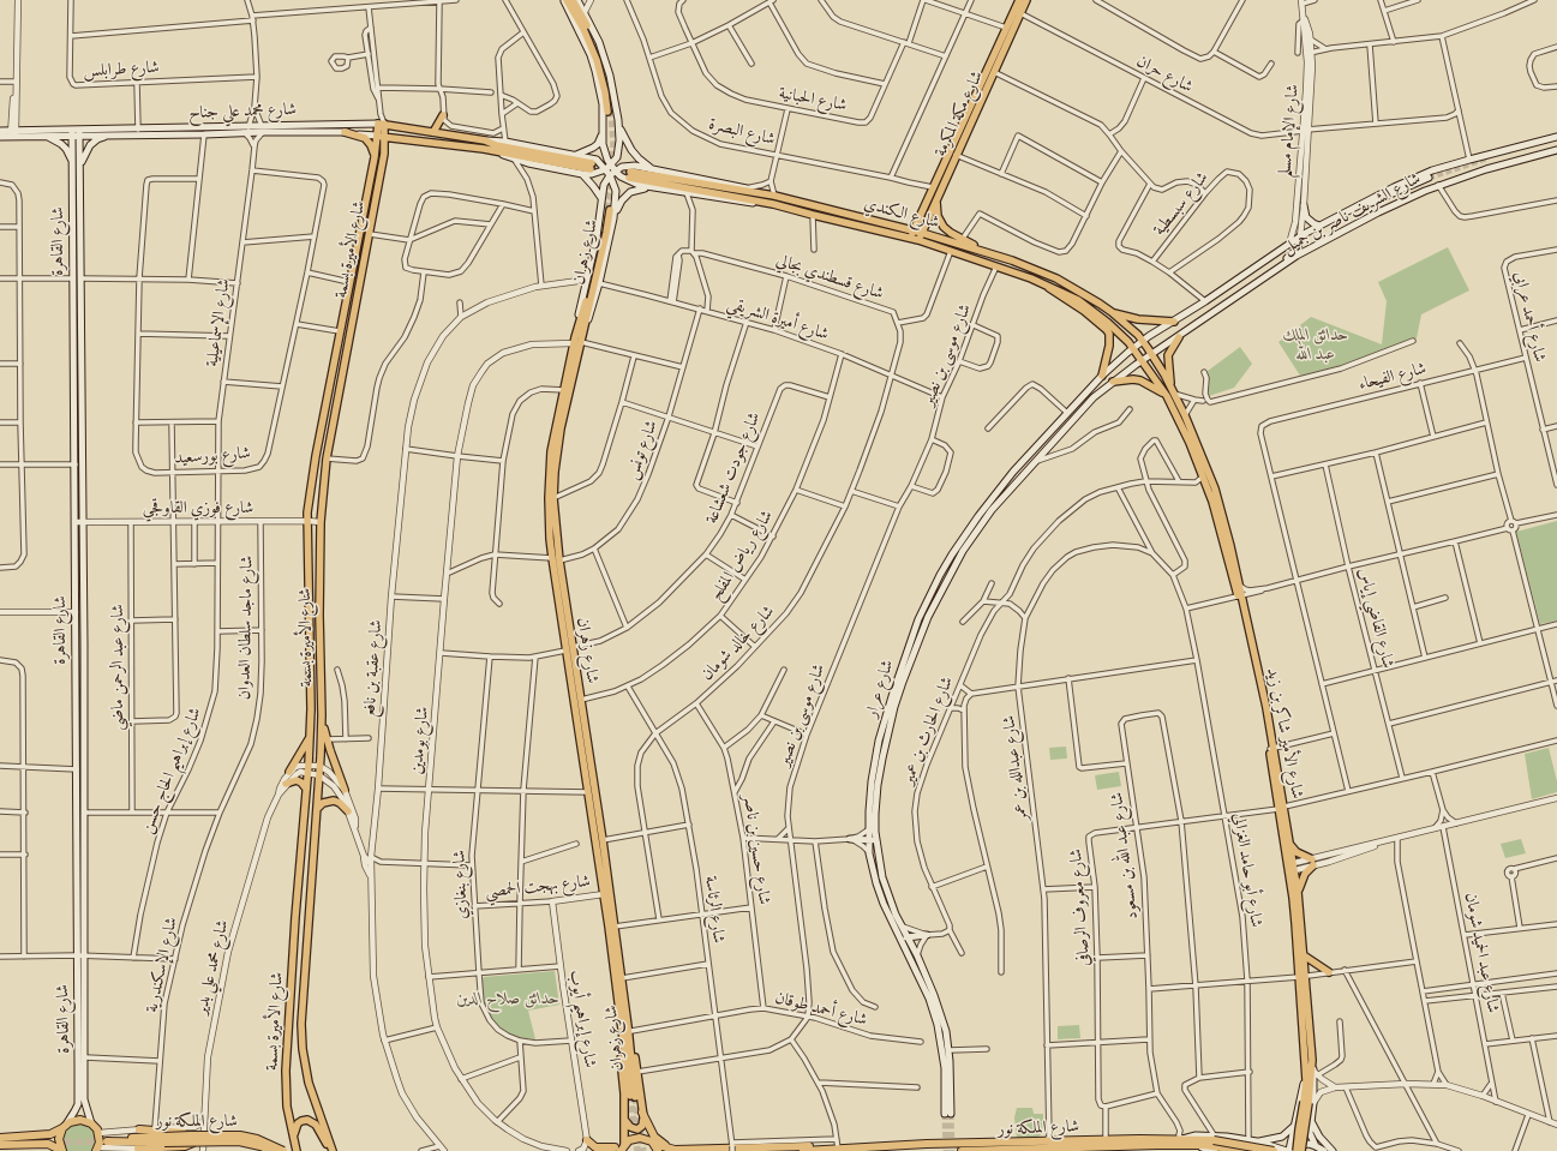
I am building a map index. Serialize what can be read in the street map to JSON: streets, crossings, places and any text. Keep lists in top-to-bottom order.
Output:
{
  "streets": {
    "highway": ["شارع الملكة نور"],
    "main road": [
      "شارع محمد علي جناح",
      "شارع مكة المكرمة",
      "شارع الكندي",
      "شارع الشريف ناصر بن جميل",
      "شارع القاهرة",
      "شارع الأميرة بسمة",
      "شارع زهران",
      "شارع عرار",
      "شارع الأمير شاكر بن زيد"
    ],
    "street": [
      "شارع طرابلس",
      "شارع حران",
      "شارع الحبانية",
      "شارع الإمام مسلم",
      "شارع البصرة",
      "شارع سبسطية",
      "شارع قسطندي بجالي",
      "شارع أحمد عرابي",
      "شارع أميرة الشريقي",
      "شارع الإسماعيلية",
      "شارع موسى بن نصير",
      "شارع الفيحاء",
      "شارع تونس",
      "شارع بورسعيد",
      "شارع جودت شعشاعة",
      "شارع فوزي القاوقجي",
      "شارع رياض المفلح",
      "شارع القاضي إياس",
      "شارع ماجد سلطان العدوان",
      "شارع خالد شومان",
      "شارع عبد الرحمن ماضي",
      "شارع عقبة بن نافع",
      "شارع الحارث بن عمير",
      "شارع بومدين",
      "شارع عبدالله بن عمر",
      "شارع إبراهيم الحاج حسن",
      "شارع حسين بن ناصر",
      "شارع عبد الله بن مسعود",
      "شارع أبو حامد الغزالي",
      "شارع بنغازي",
      "شارع بهجت الحمصي",
      "شارع معروف الرصافي",
      "شارع الرئاسة",
      "شارع عبد الحميد شومان",
      "شارع الإسكندرية",
      "شارع محمد علي بدير",
      "شارع أحمد طوقان",
      "شارع إبراهيم أيوب"
    ]
  },
  "crossings": [
    ["شارع حران", "شارع مكة المكرمة"],
    ["شارع حران", "شارع الإمام مسلم"],
    ["شارع محمد علي جناح", "شارع القاهرة"],
    ["شارع محمد علي جناح", "شارع الأميرة بسمة"],
    ["شارع محمد علي جناح", "شارع الإسماعيلية"],
    ["شارع مكة المكرمة", "شارع البصرة"],
    ["شارع مكة المكرمة", "شارع الكندي"],
    ["شارع الإمام مسلم", "شارع الشريف ناصر بن جميل"],
    ["شارع الكندي", "شارع الشريف ناصر بن جميل"],
    ["شارع الكندي", "شارع موسى بن نصير"],
    ["شارع الكندي", "شارع عرار"],
    ["شارع الكندي", "شارع الأمير شاكر بن زيد"],
    ["شارع الشريف ناصر بن جميل", "شارع عرار"],
    ["شارع الشريف ناصر بن جميل", "شارع الأمير شاكر بن زيد"],
    ["شارع القاهرة", "شارع فوزي القاوقجي"],
    ["شارع الأميرة بسمة", "شارع فوزي القاوقجي"],
    ["شارع الأميرة بسمة", "شارع محمد علي بدير"],
    ["شارع زهران", "شارع تونس"],
    ["شارع زهران", "شارع جودت شعشاعة"],
    ["شارع زهران", "شارع رياض المفلح"],
    ["شارع زهران", "شارع بومدين"],
    ["شارع زهران", "شارع بهجت الحمصي"],
    ["شارع زهران", "شارع أحمد طوقان"],
    ["شارع أحمد عرابي", "شارع الفيحاء"],
    ["شارع أميرة الشريقي", "شارع موسى بن نصير"],
    ["شارع أميرة الشريقي", "شارع تونس"],
    ["شارع أميرة الشريقي", "شارع رياض المفلح"],
    ["شارع أميرة الشريقي", "شارع خالد شومان"],
    ["شارع الإسماعيلية", "شارع بورسعيد"],
    ["شارع الإسماعيلية", "شارع إبراهيم الحاج حسن"],
    ["شارع موسى بن نصير", "شارع أحمد طوقان"],
    ["شارع بورسعيد", "شارع إبراهيم الحاج حسن"],
    ["شارع جودت شعشاعة", "شارع رياض المفلح"],
    ["شارع جودت شعشاعة", "شارع بومدين"],
    ["شارع جودت شعشاعة", "شارع بنغازي"],
    ["شارع فوزي القاوقجي", "شارع ماجد سلطان العدوان"],
    ["شارع فوزي القاوقجي", "شارع عبد الرحمن ماضي"],
    ["شارع فوزي القاوقجي", "شارع إبراهيم الحاج حسن"],
    ["شارع رياض المفلح", "شارع الرئاسة"],
    ["شارع القاضي إياس", "شارع معروف الرصافي"],
    ["شارع ماجد سلطان العدوان", "شارع الإسكندرية"],
    ["شارع خالد شومان", "شارع حسين بن ناصر"],
    ["شارع خالد شومان", "شارع الرئاسة"],
    ["شارع عبد الرحمن ماضي", "شارع إبراهيم الحاج حسن"],
    ["شارع عرار", "شارع الأمير شاكر بن زيد"],
    ["شارع الحارث بن عمير", "شارع الأمير شاكر بن زيد"],
    ["شارع الأمير شاكر بن زيد", "شارع معروف الرصافي"],
    ["شارع عبدالله بن عمر", "شارع الملكة نور"],
    ["شارع حسين بن ناصر", "شارع أحمد طوقان"],
    ["شارع عبد الله بن مسعود", "شارع معروف الرصافي"],
    ["شارع عبد الله بن مسعود", "شارع الملكة نور"],
    ["شارع أبو حامد الغزالي", "شارع معروف الرصافي"],
    ["شارع بنغازي", "شارع بهجت الحمصي"],
    ["شارع بنغازي", "شارع إبراهيم أيوب"],
    ["شارع بهجت الحمصي", "شارع إبراهيم أيوب"],
    ["شارع معروف الرصافي", "شارع الملكة نور"],
    ["شارع الرئاسة", "شارع أحمد طوقان"],
    ["شارع الإسكندرية", "شارع الملكة نور"],
    ["شارع محمد علي بدير", "شارع الملكة نور"]
  ],
  "parks": ["حدائق الملك عبد الله", "حدائق صلاح الدين"]
}
